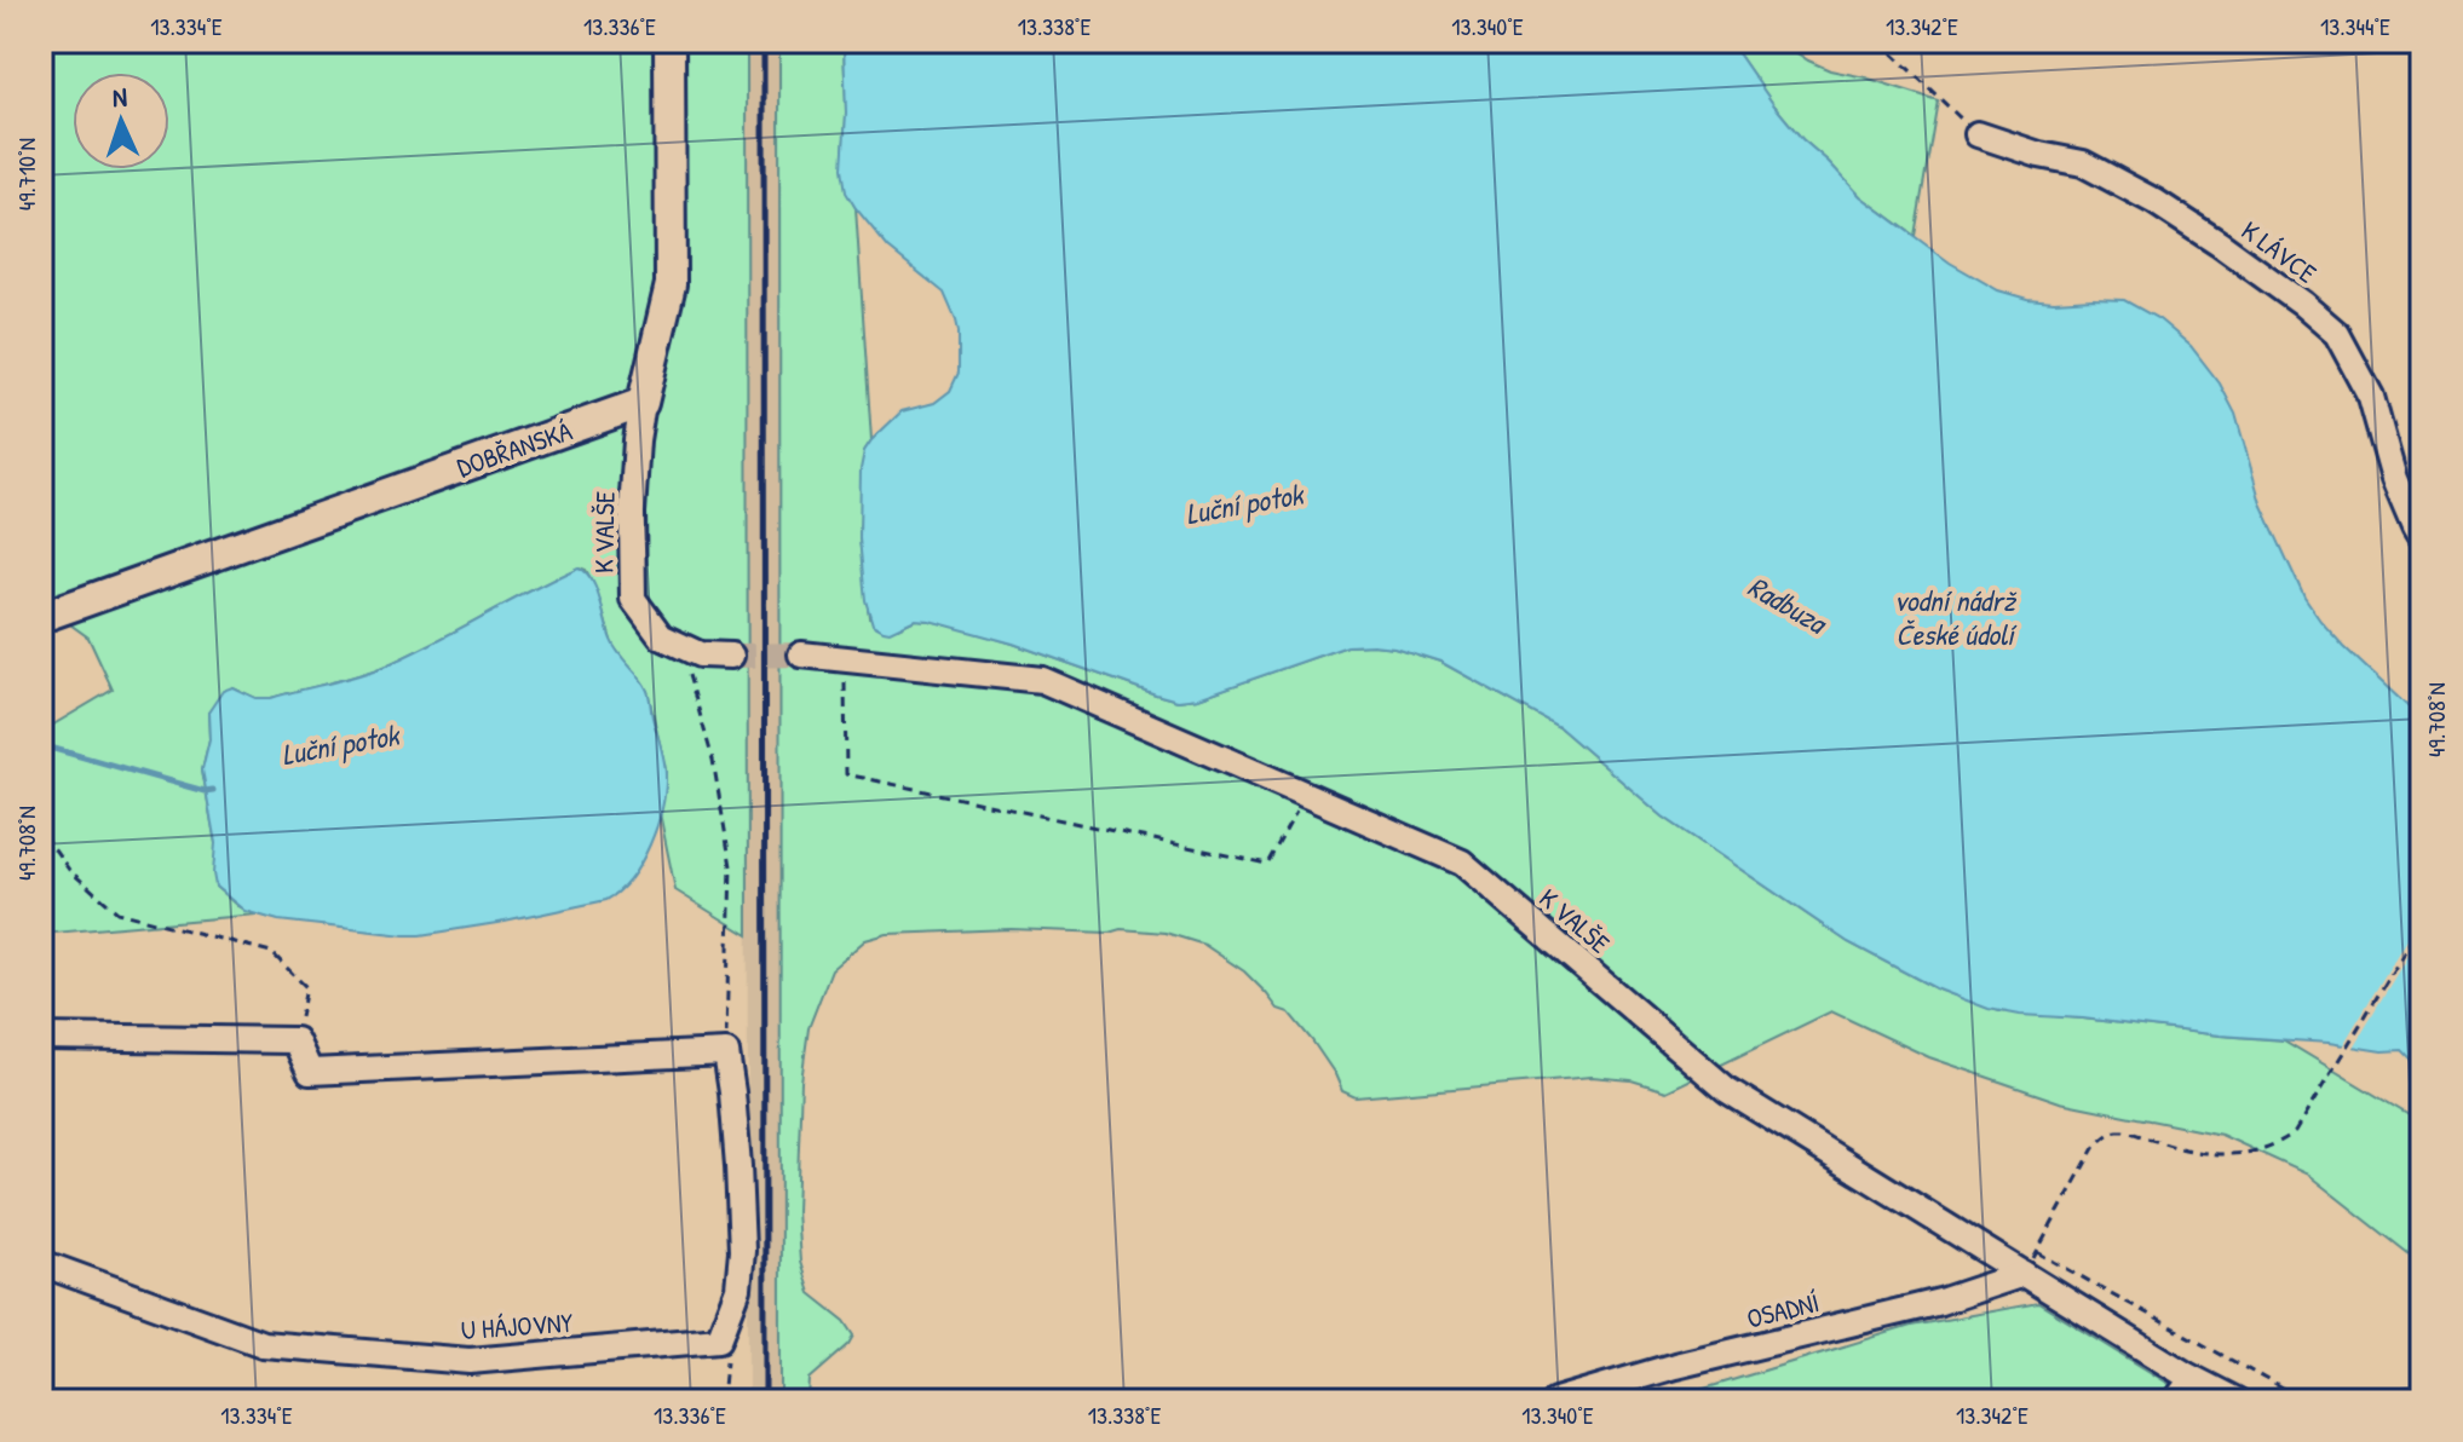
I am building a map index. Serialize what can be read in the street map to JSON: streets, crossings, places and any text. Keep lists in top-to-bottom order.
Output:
{
  "streets": {
    "street": [
      "K LÁVCE",
      "DOBŘANSKÁ",
      "K VALŠE",
      "OSADNÍ",
      "U HÁJOVNY"
    ]
  },
  "crossings": [
    ["DOBŘANSKÁ", "K VALŠE"],
    ["K VALŠE", "OSADNÍ"]
  ],
  "water": ["Luční potok", "vodní nádrž České údolí", "Radbuza"],
  "north": "top",
  "coordinates": [
    "13.334°E",
    "13.336°E",
    "13.338°E",
    "13.340°E",
    "13.342°E",
    "13.344°E",
    "49.710°N",
    "49.708°N"
  ]
}
